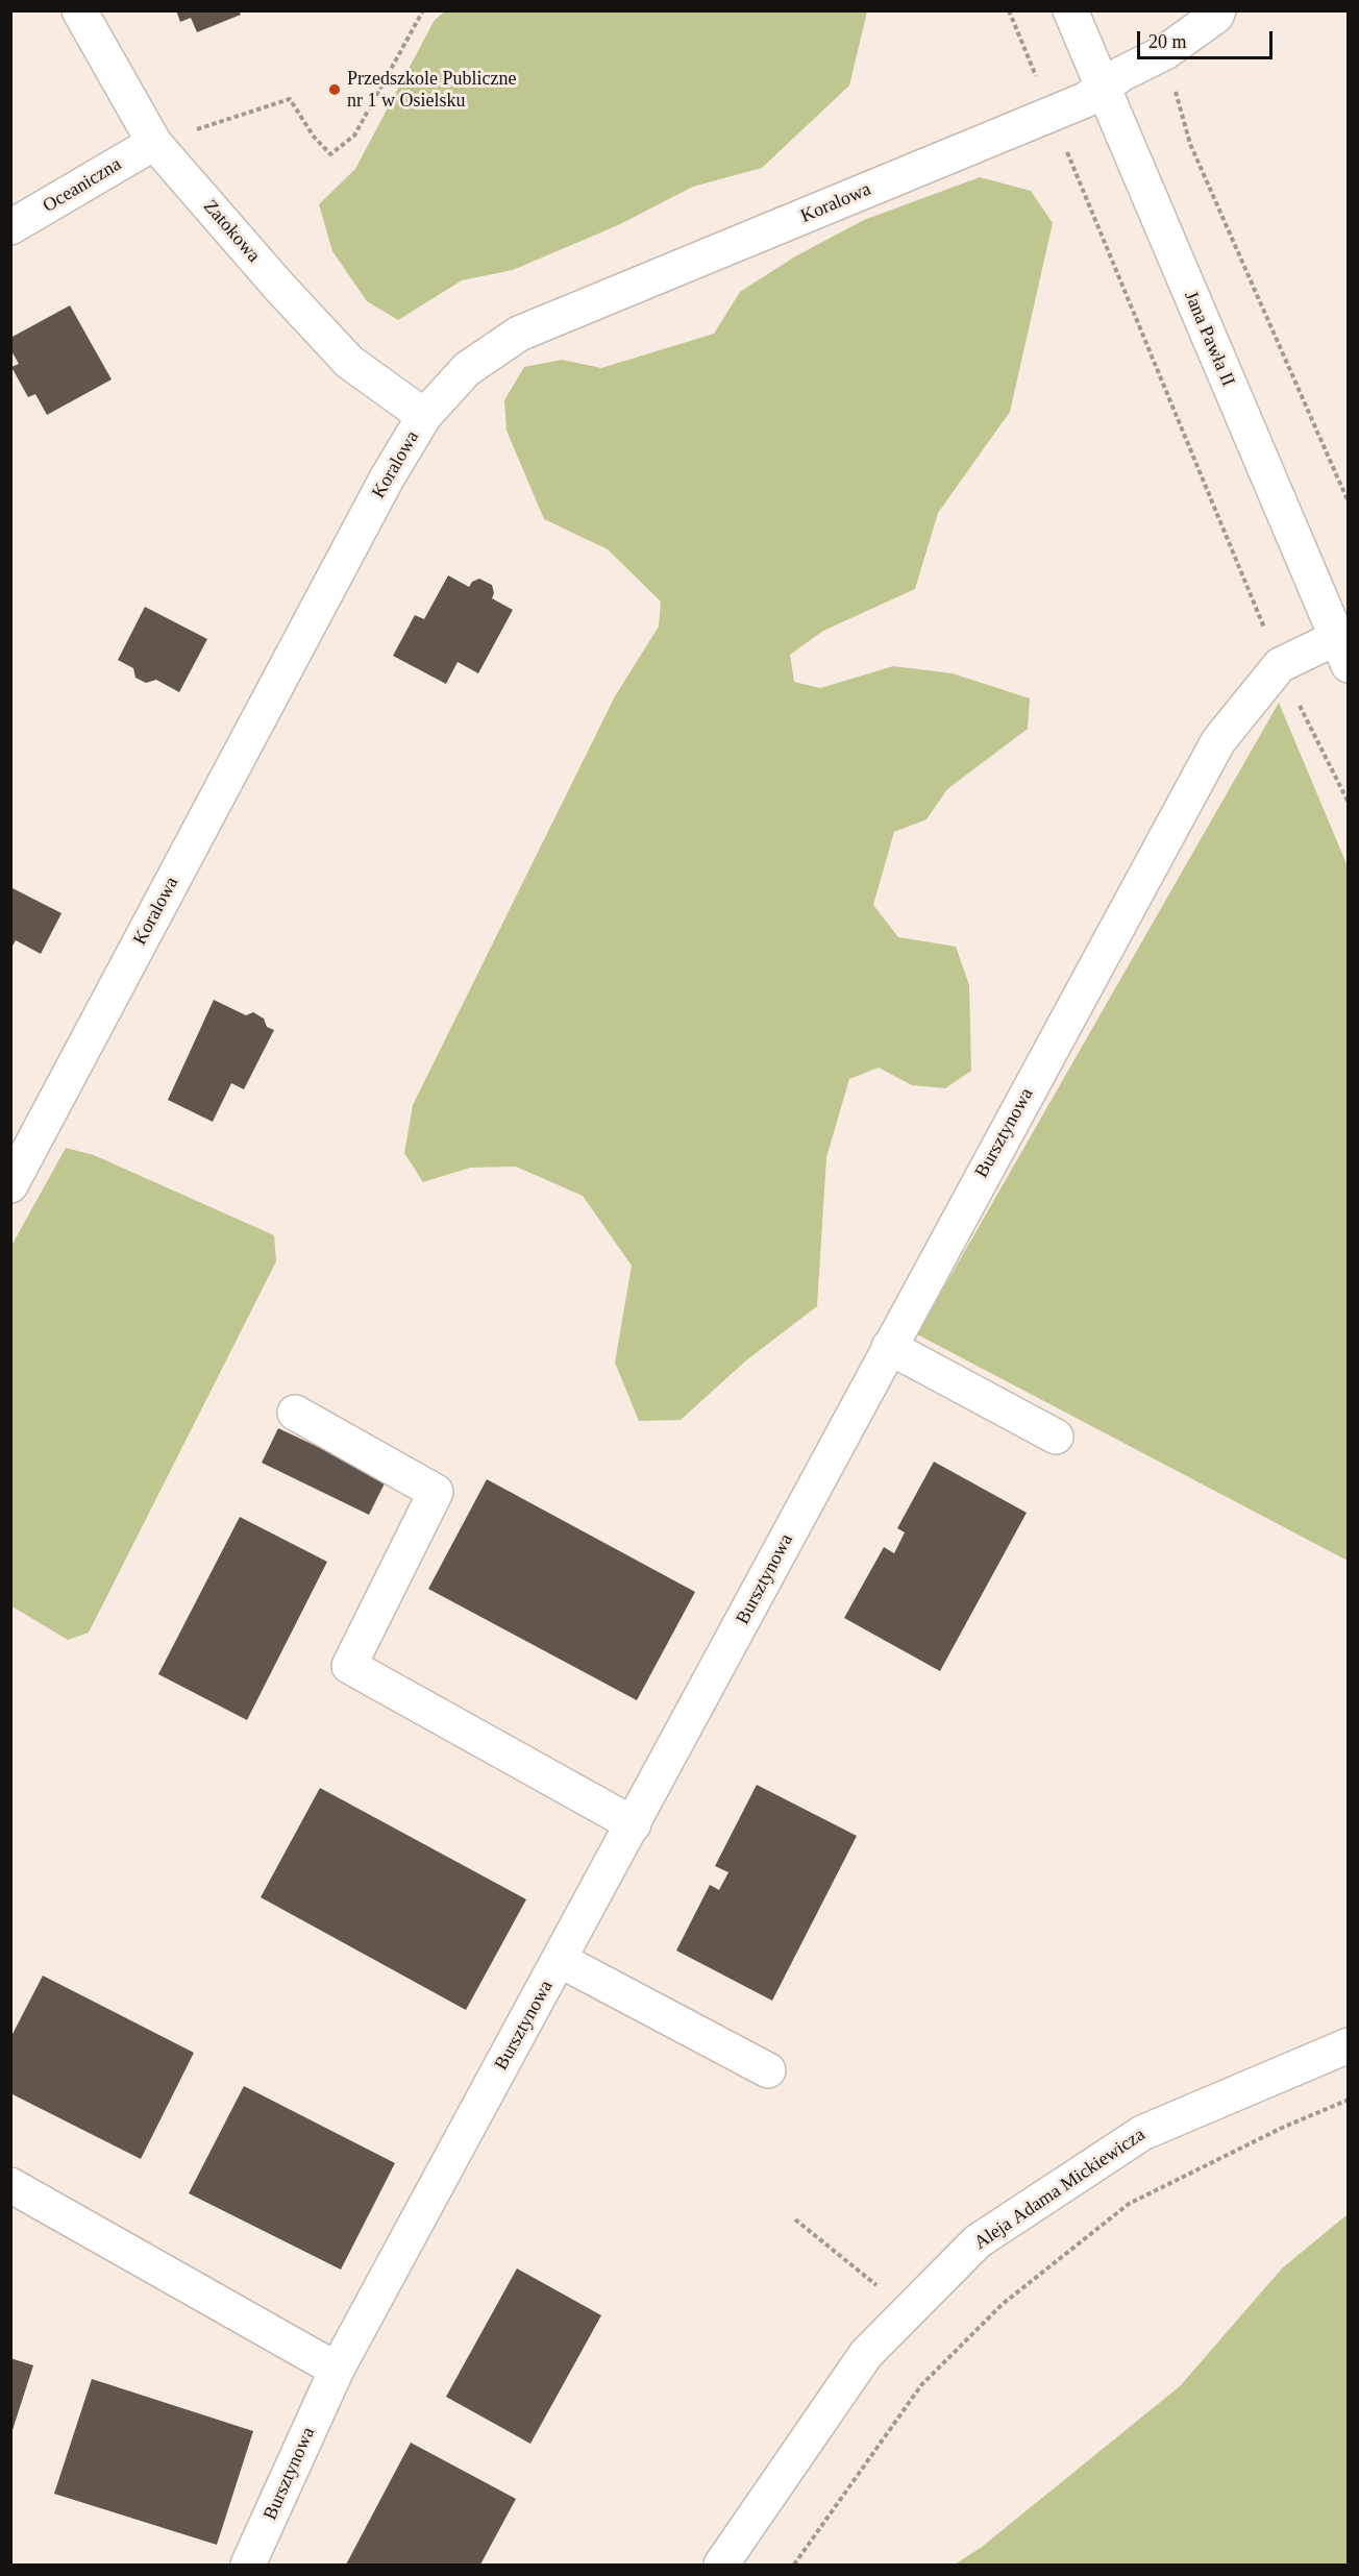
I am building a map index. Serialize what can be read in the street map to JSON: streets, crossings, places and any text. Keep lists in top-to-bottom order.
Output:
{
  "streets": {
    "street": [
      "Oceaniczna",
      "Koralowa",
      "Zatokowa",
      "Jana Pawła II",
      "Bursztynowa",
      "Aleja Adama Mickiewicza"
    ]
  },
  "crossings": [
    ["Oceaniczna", "Zatokowa"],
    ["Koralowa", "Zatokowa"],
    ["Koralowa", "Jana Pawła II"],
    ["Jana Pawła II", "Bursztynowa"]
  ],
  "places": ["Przedszkole Publiczne nr 1 w Osielsku"],
  "scale_bar": "20 m"
}
